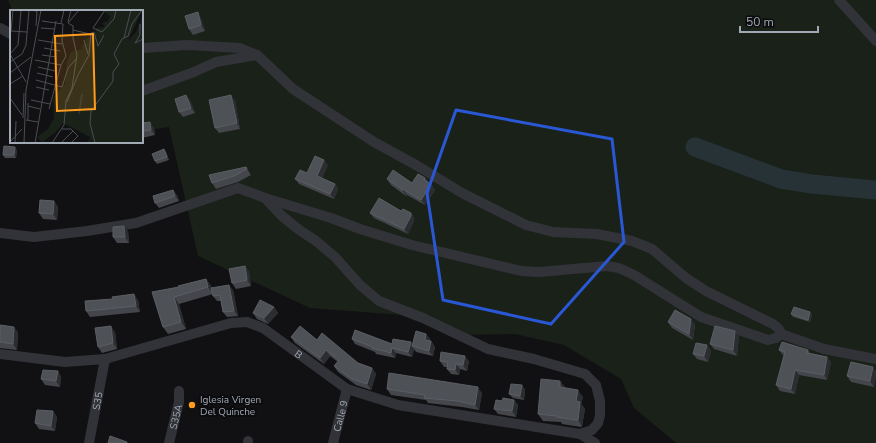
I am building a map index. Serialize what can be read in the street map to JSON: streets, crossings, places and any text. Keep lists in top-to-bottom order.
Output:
{
  "streets": {
    "street": [
      "B",
      "S35",
      "Calle 9",
      "S35A"
    ]
  },
  "crossings": [
    ["B", "S35"],
    ["B", "Calle 9"]
  ],
  "places": ["Iglesia Virgen Del Quinche"],
  "scale_bar": "50 m"
}
